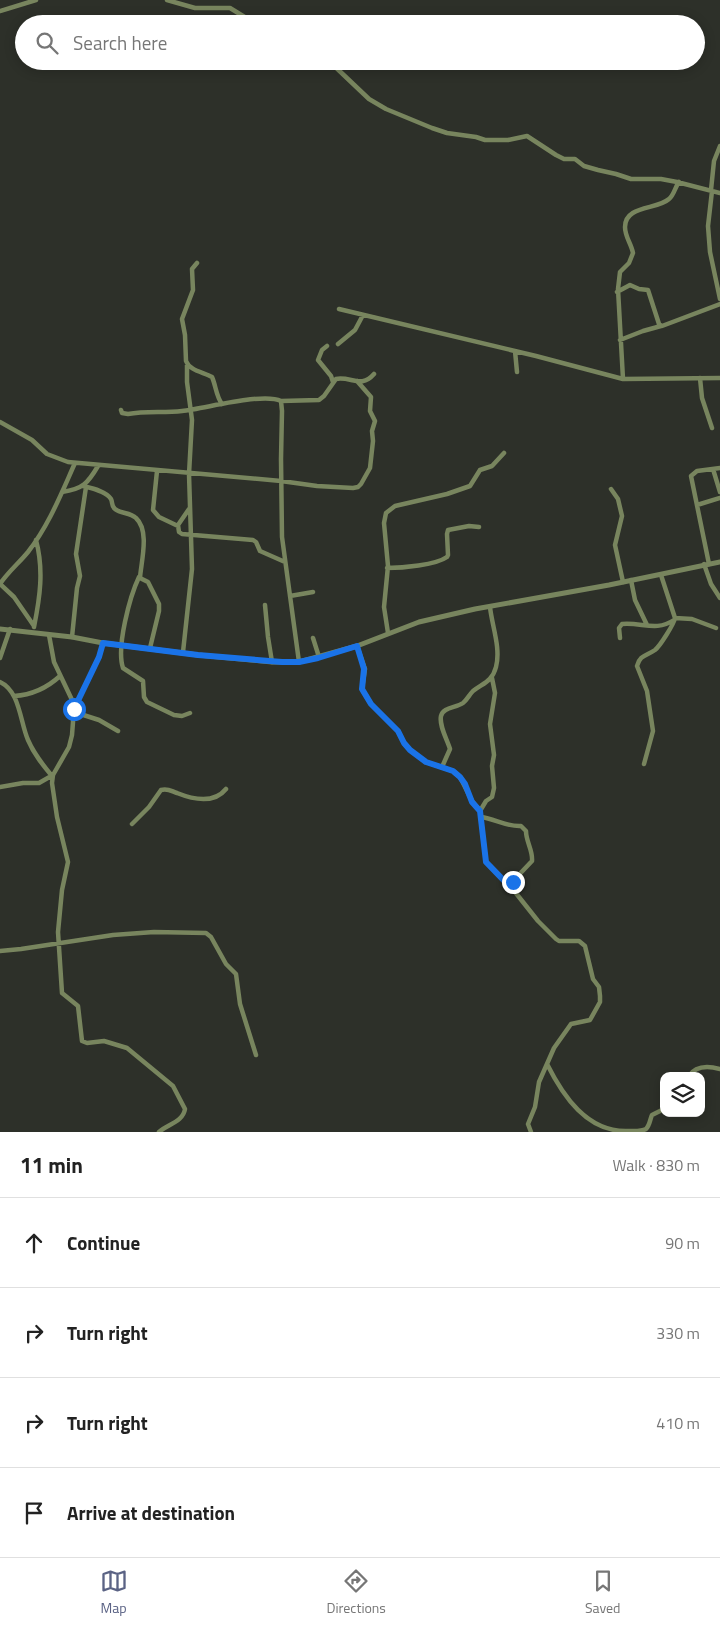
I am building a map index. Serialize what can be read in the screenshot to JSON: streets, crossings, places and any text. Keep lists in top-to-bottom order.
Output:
{
  "page": {
    "search": "Search here",
    "heading": ["11 min", "Walk · 830 m"],
    "list": [
      ["Continue", "90 m"],
      ["Turn right", "330 m"],
      ["Turn right", "410 m"],
      "Arrive at destination"
    ],
    "nav": ["Map", "Directions", "Saved"]
  }
}
